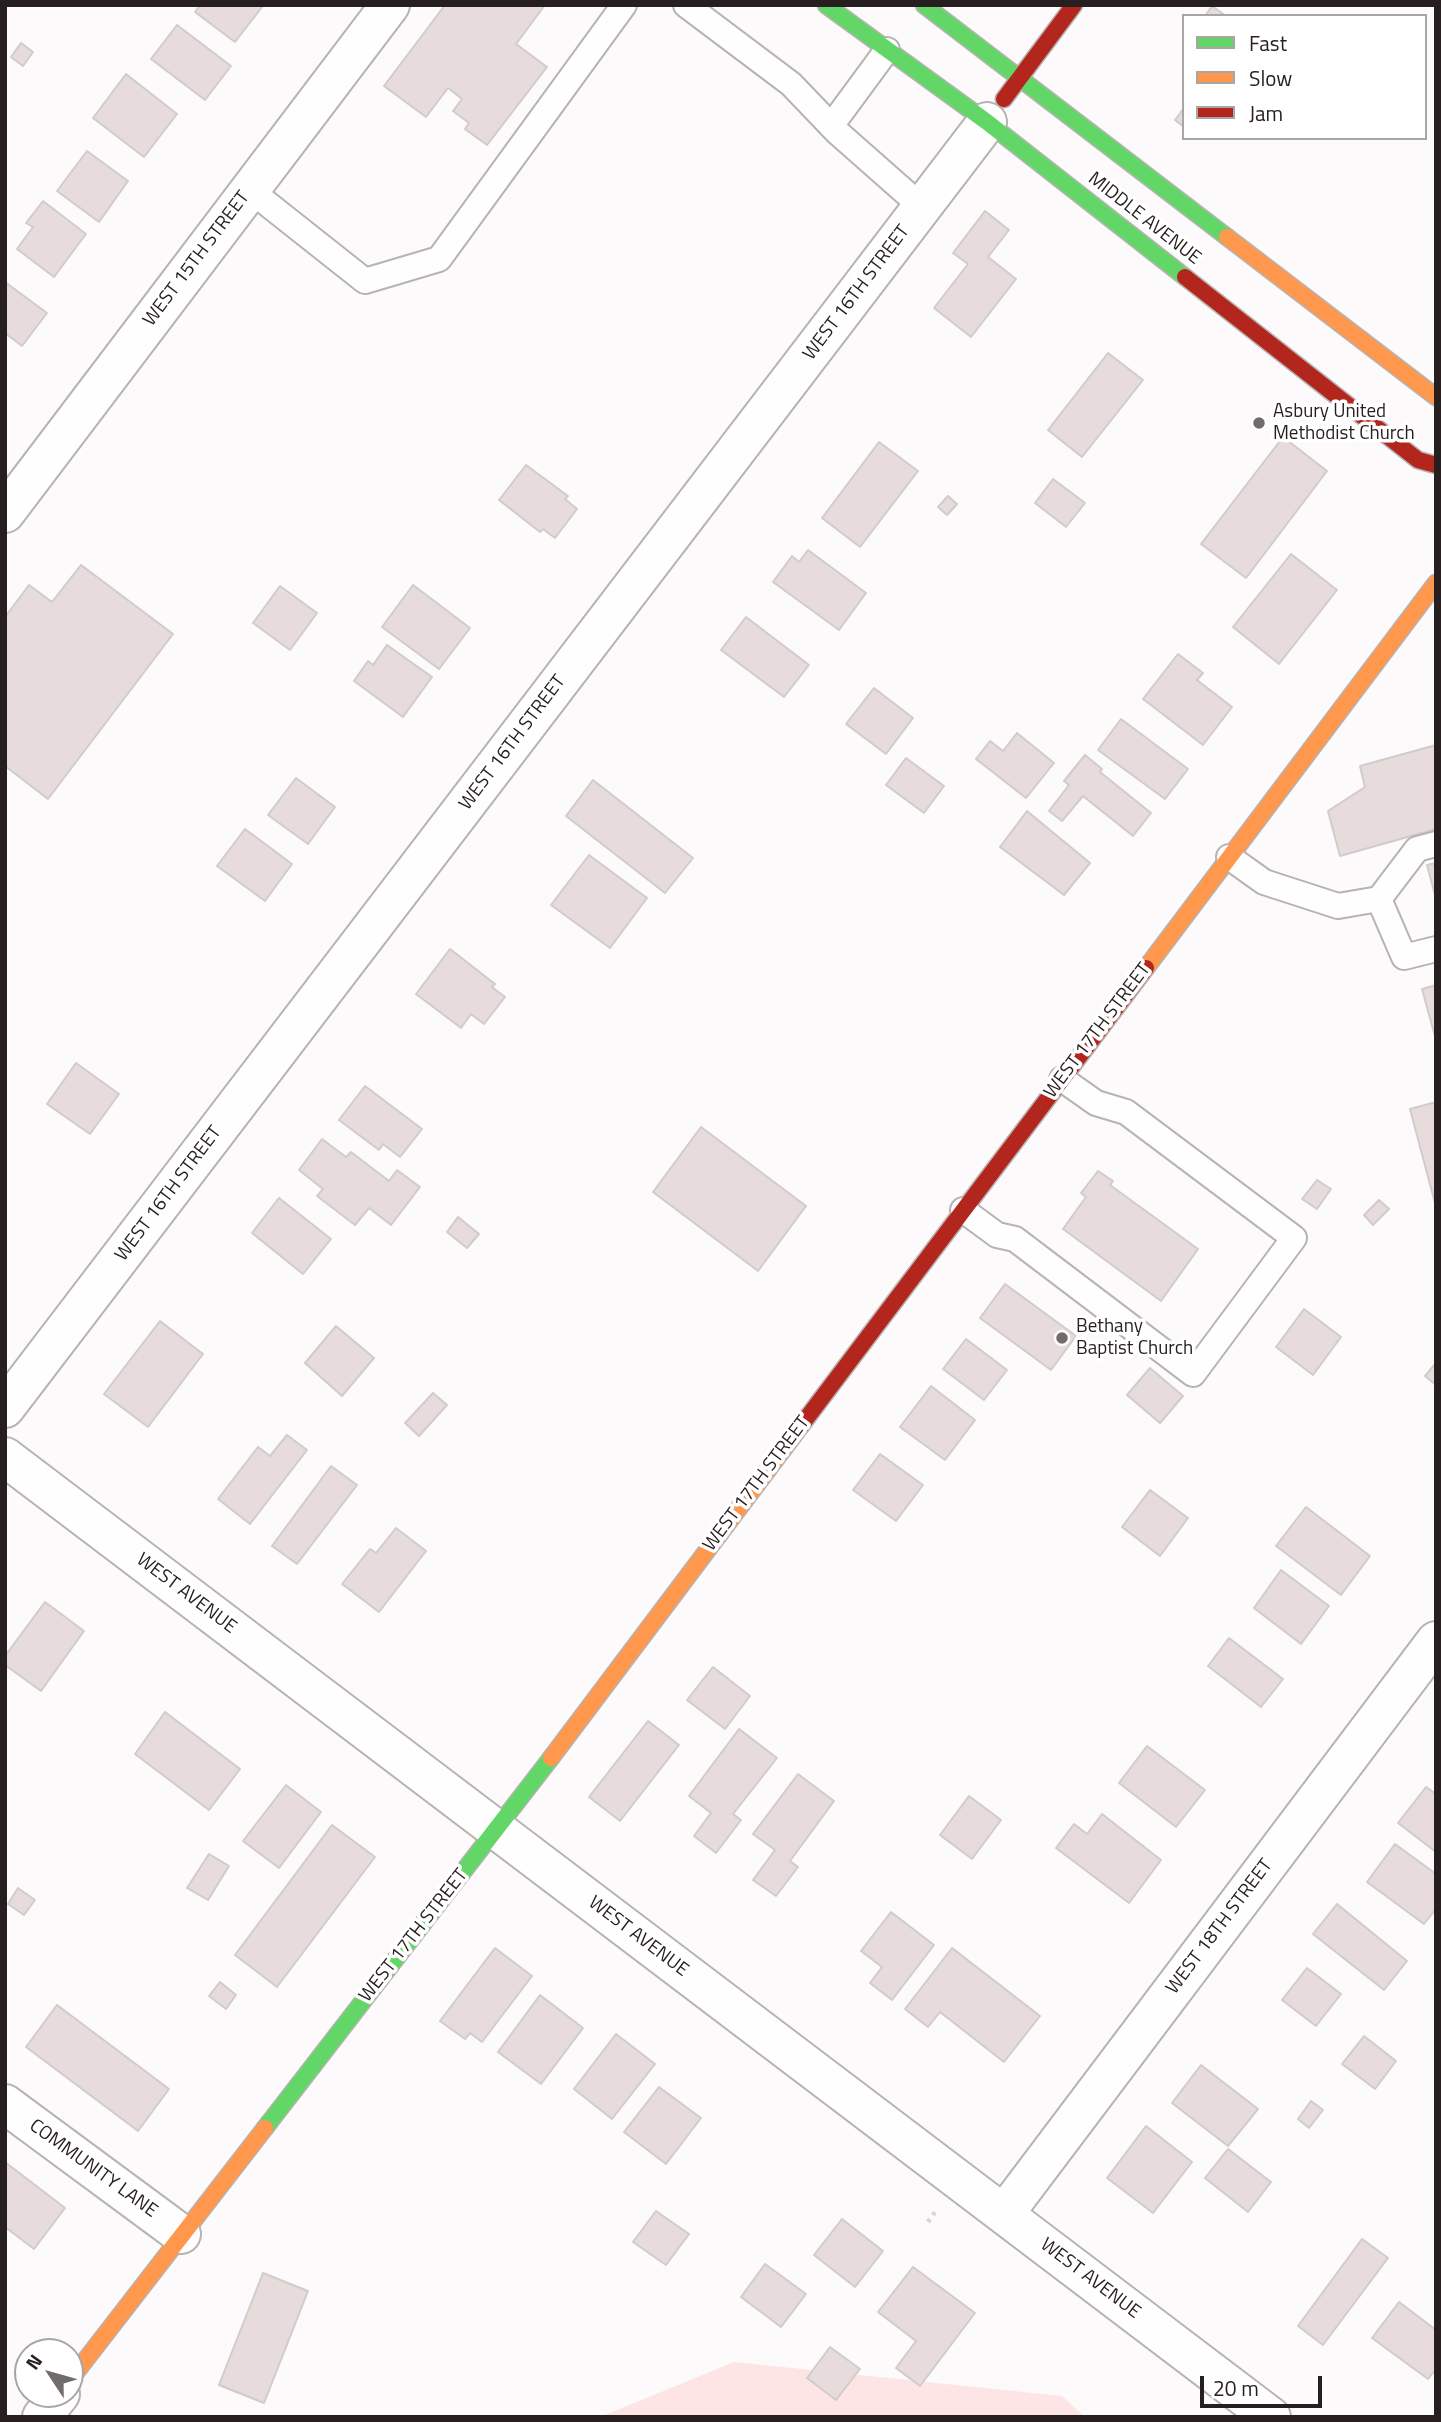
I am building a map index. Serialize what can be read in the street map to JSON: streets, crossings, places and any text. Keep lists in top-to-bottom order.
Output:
{
  "streets": {
    "street": [
      "MIDDLE AVENUE",
      "WEST 15TH STREET",
      "WEST 16TH STREET",
      "WEST 17TH STREET",
      "WEST AVENUE",
      "WEST 18TH STREET",
      "COMMUNITY LANE"
    ]
  },
  "crossings": [
    ["MIDDLE AVENUE", "WEST 16TH STREET"],
    ["WEST 17TH STREET", "WEST AVENUE"],
    ["WEST 17TH STREET", "COMMUNITY LANE"],
    ["WEST AVENUE", "WEST 18TH STREET"]
  ],
  "places": ["Asbury United Methodist Church", "Bethany Baptist Church"],
  "legend": ["Fast", "Slow", "Jam"],
  "scale_bar": "20 m",
  "north": "top left"
}
